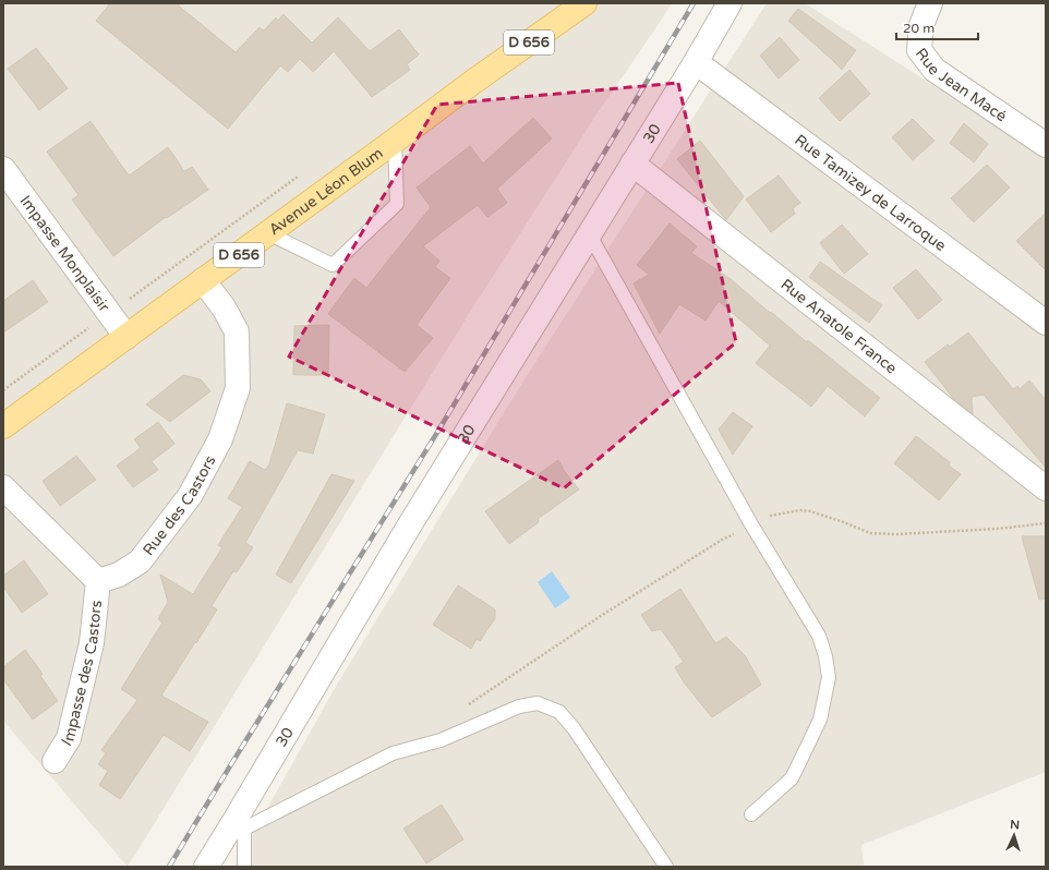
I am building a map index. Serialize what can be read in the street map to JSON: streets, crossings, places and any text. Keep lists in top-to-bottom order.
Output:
{
  "streets": {
    "main road": ["D 656", "Avenue Léon Blum"],
    "street": [
      "Rue Jean Macé",
      "30",
      "Rue Tamizey de Larroque",
      "Impasse Monplaisir",
      "Rue Anatole France",
      "Rue des Castors",
      "Impasse des Castors"
    ]
  },
  "crossings": [
    ["30", "Rue Tamizey de Larroque"],
    ["30", "Rue Anatole France"],
    ["Avenue Léon Blum", "Impasse Monplaisir"],
    ["Avenue Léon Blum", "Rue des Castors"],
    ["Rue des Castors", "Impasse des Castors"]
  ],
  "scale_bar": "20 m",
  "north": "top"
}
